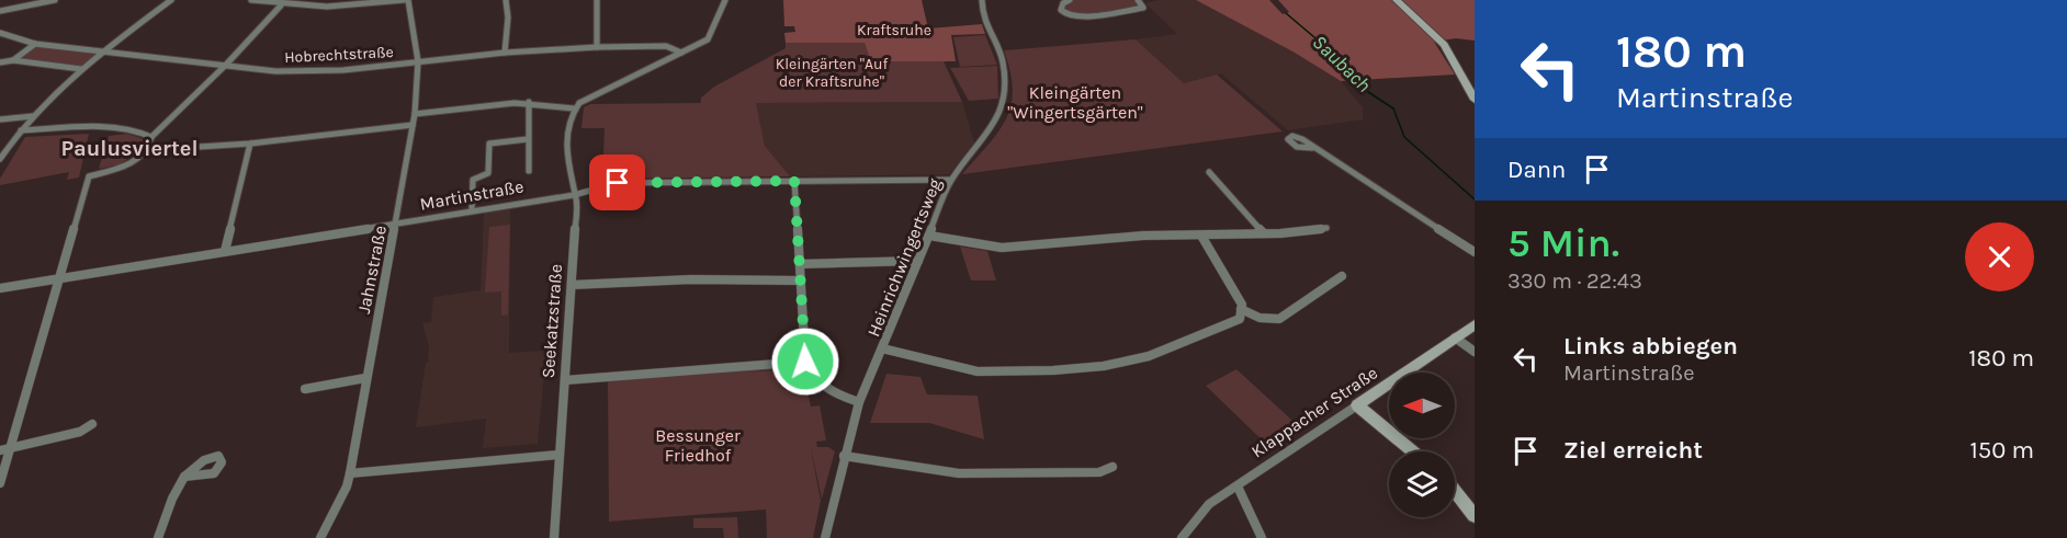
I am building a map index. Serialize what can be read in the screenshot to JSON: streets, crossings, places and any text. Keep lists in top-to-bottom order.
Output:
{
  "streets": {
    "main road": ["Klappacher Straße"],
    "street": [
      "Hobrechtstraße",
      "Martinstraße",
      "Heinrichwingertsweg",
      "Jahnstraße",
      "Seekatzstraße"
    ]
  },
  "crossings": [
    ["Hobrechtstraße", "Jahnstraße"],
    ["Martinstraße", "Heinrichwingertsweg"],
    ["Martinstraße", "Jahnstraße"],
    ["Martinstraße", "Seekatzstraße"]
  ],
  "districts": ["Paulusviertel"],
  "water": ["Saubach"],
  "parks": [
    "Kraftsruhe",
    "Kleingärten \"Auf der Kraftsruhe\"",
    "Kleingärten \"Wingertsgärten\"",
    "Bessunger Friedhof"
  ],
  "north": "left",
  "page": {
    "turn": ["180 m", "Martinstraße"],
    "then": "Dann",
    "heading": ["5 Min.", "330 m · 22:43"],
    "list": [
      {
        "name": "Links abbiegen",
        "note": "Martinstraße",
        "value": "180 m"
      },
      {
        "name": "Ziel erreicht",
        "value": "150 m"
      }
    ]
  }
}
